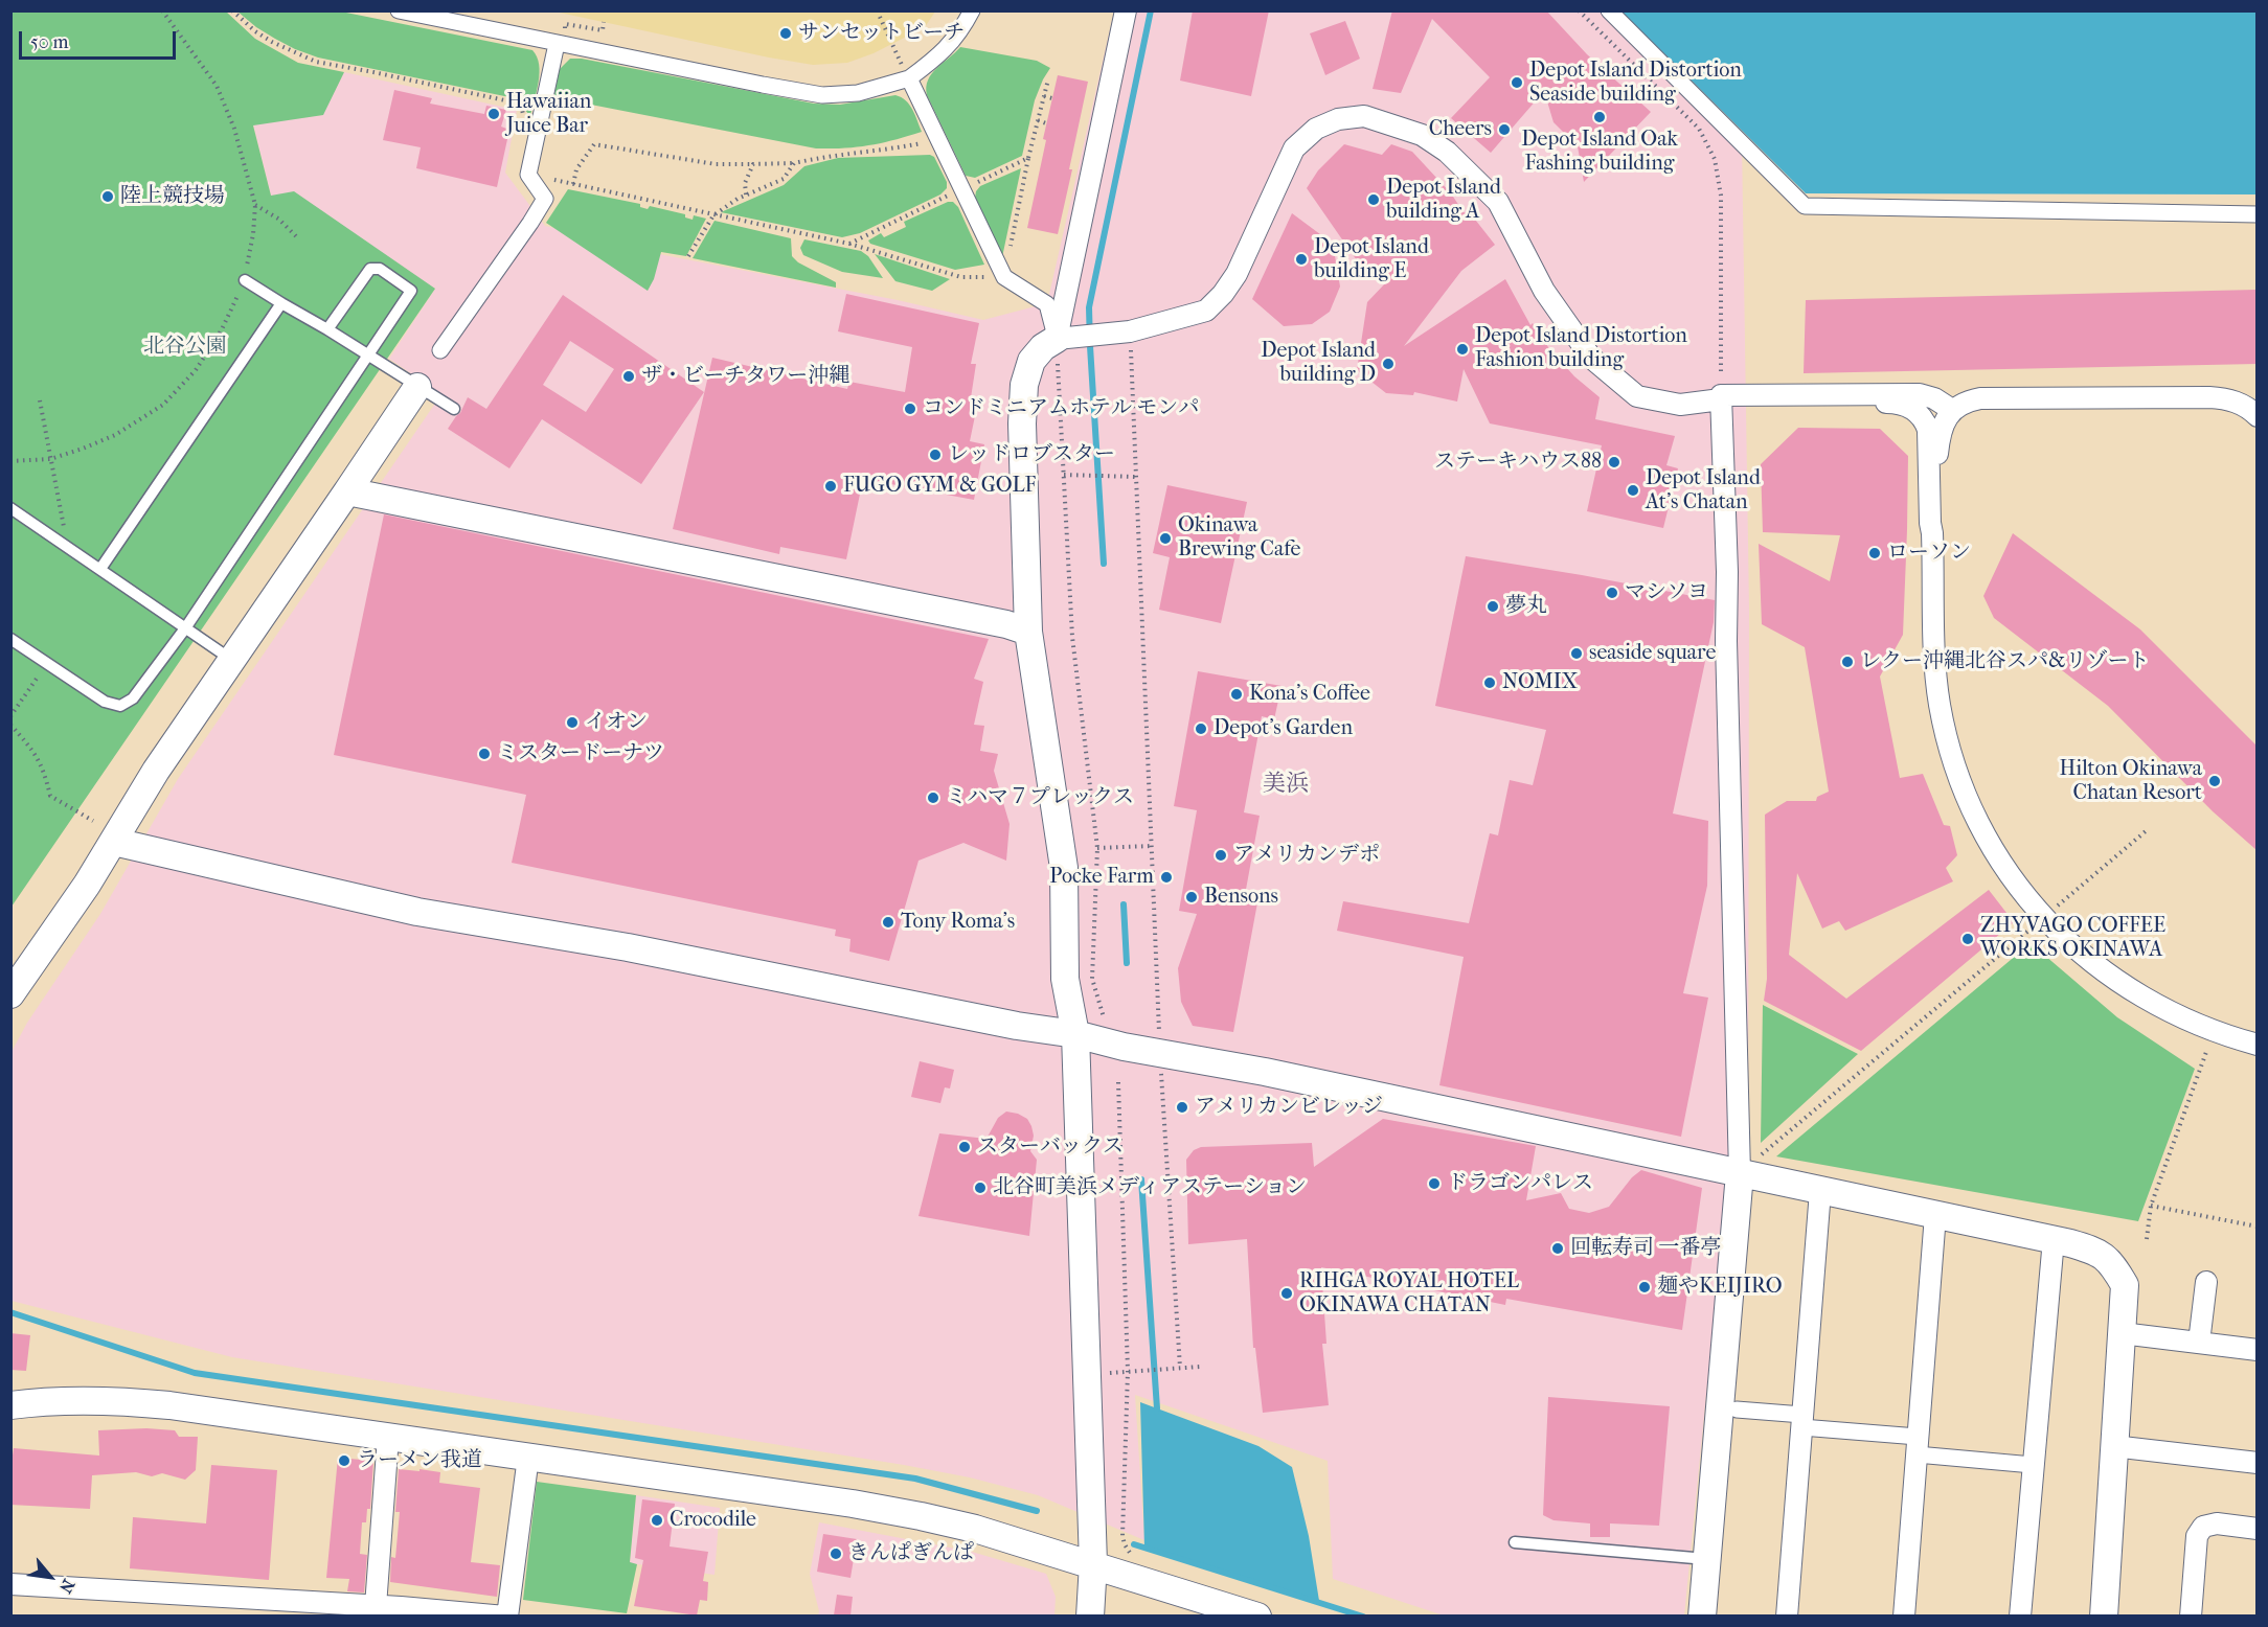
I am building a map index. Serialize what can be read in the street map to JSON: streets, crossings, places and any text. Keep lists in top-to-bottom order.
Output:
{
  "districts": ["美浜"],
  "parks": ["北谷公園"],
  "places": [
    "サンセットビーチ",
    "Depot Island Distortion Seaside building",
    "Hawaiian Juice Bar",
    "Depot Island Oak Fashing building",
    "Cheers",
    "陸上競技場",
    "Depot Island building A",
    "Depot Island building E",
    "Depot Island Distortion Fashion building",
    "Depot Island building D",
    "ザ・ビーチタワー沖縄",
    "コンドミニアムホテル モンパ",
    "レッドロブスター",
    "ステーキハウス88",
    "FUGO GYM & GOLF",
    "Depot Island At's Chatan",
    "Okinawa Brewing Cafe",
    "ローソン",
    "マシソヨ",
    "夢丸",
    "seaside square",
    "レクー沖縄北谷スパ&リゾート",
    "NOMIX",
    "Kona’s Coffee",
    "イオン",
    "Depot's Garden",
    "ミスタードーナツ",
    "Hilton Okinawa Chatan Resort",
    "ミハマ７プレックス",
    "アメリカンデポ",
    "Pocke Farm",
    "Bensons",
    "Tony Roma's",
    "ZHYVAGO COFFEE WORKS OKINAWA",
    "アメリカンビレッジ",
    "スターバックス",
    "ドラゴンパレス",
    "北谷町美浜メディアステーション",
    "回転寿司 一番亭",
    "麺やKEIJIRO",
    "RIHGA ROYAL HOTEL OKINAWA CHATAN",
    "ラーメン我道",
    "Crocodile",
    "きんぱぎんぱ"
  ],
  "scale_bar": "50 m",
  "north": "bottom right"
}
